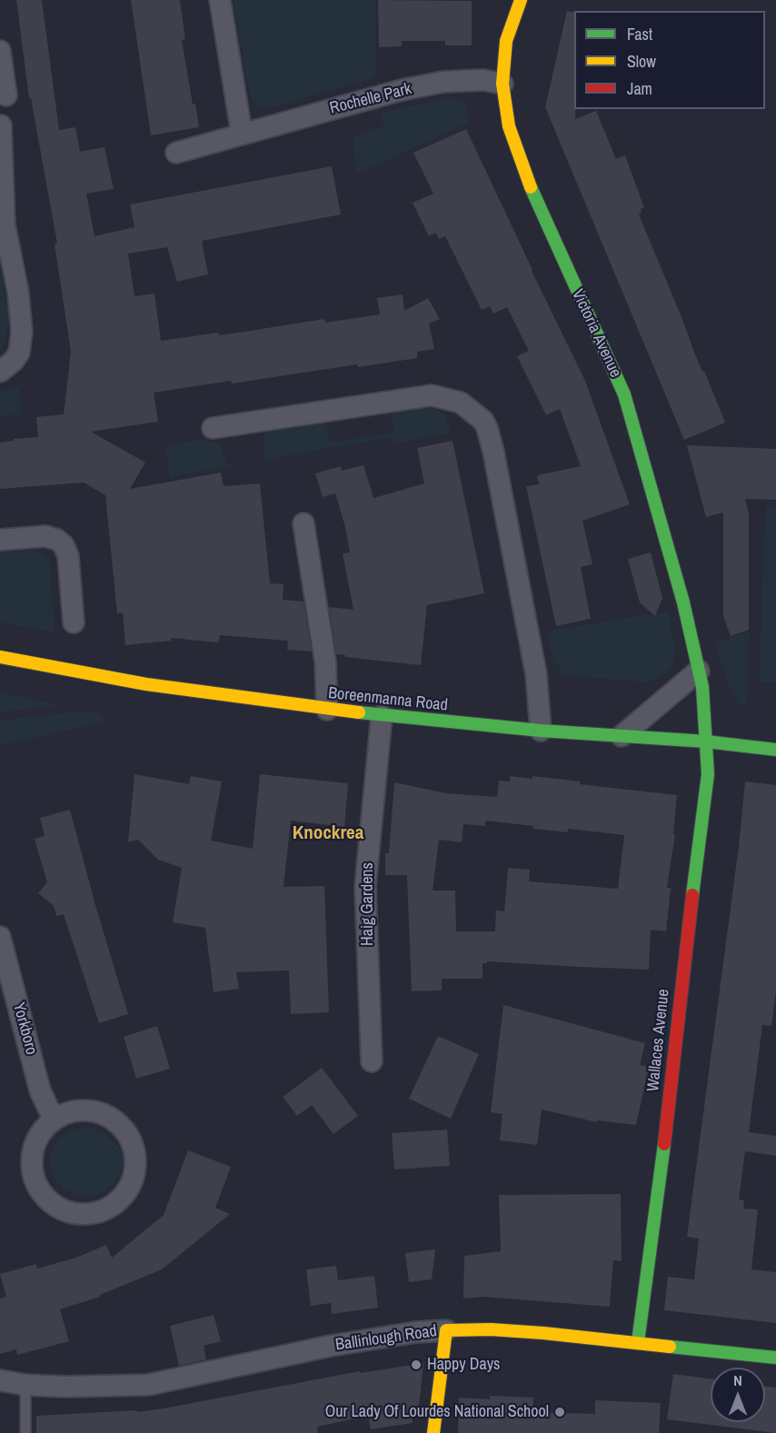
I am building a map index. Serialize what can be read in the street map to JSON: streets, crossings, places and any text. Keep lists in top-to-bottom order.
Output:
{
  "streets": {
    "street": [
      "Rochelle Park",
      "Victoria Avenue",
      "Boreenmanna Road",
      "Haig Gardens",
      "Yorkboro",
      "Wallaces Avenue",
      "Ballinlough Road"
    ]
  },
  "crossings": [
    ["Rochelle Park", "Victoria Avenue"],
    ["Victoria Avenue", "Boreenmanna Road"],
    ["Victoria Avenue", "Wallaces Avenue"],
    ["Boreenmanna Road", "Haig Gardens"],
    ["Boreenmanna Road", "Wallaces Avenue"],
    ["Wallaces Avenue", "Ballinlough Road"]
  ],
  "districts": ["Knockrea"],
  "places": ["Happy Days", "Our Lady Of Lourdes National School"],
  "legend": ["Fast", "Slow", "Jam"],
  "north": "top"
}
